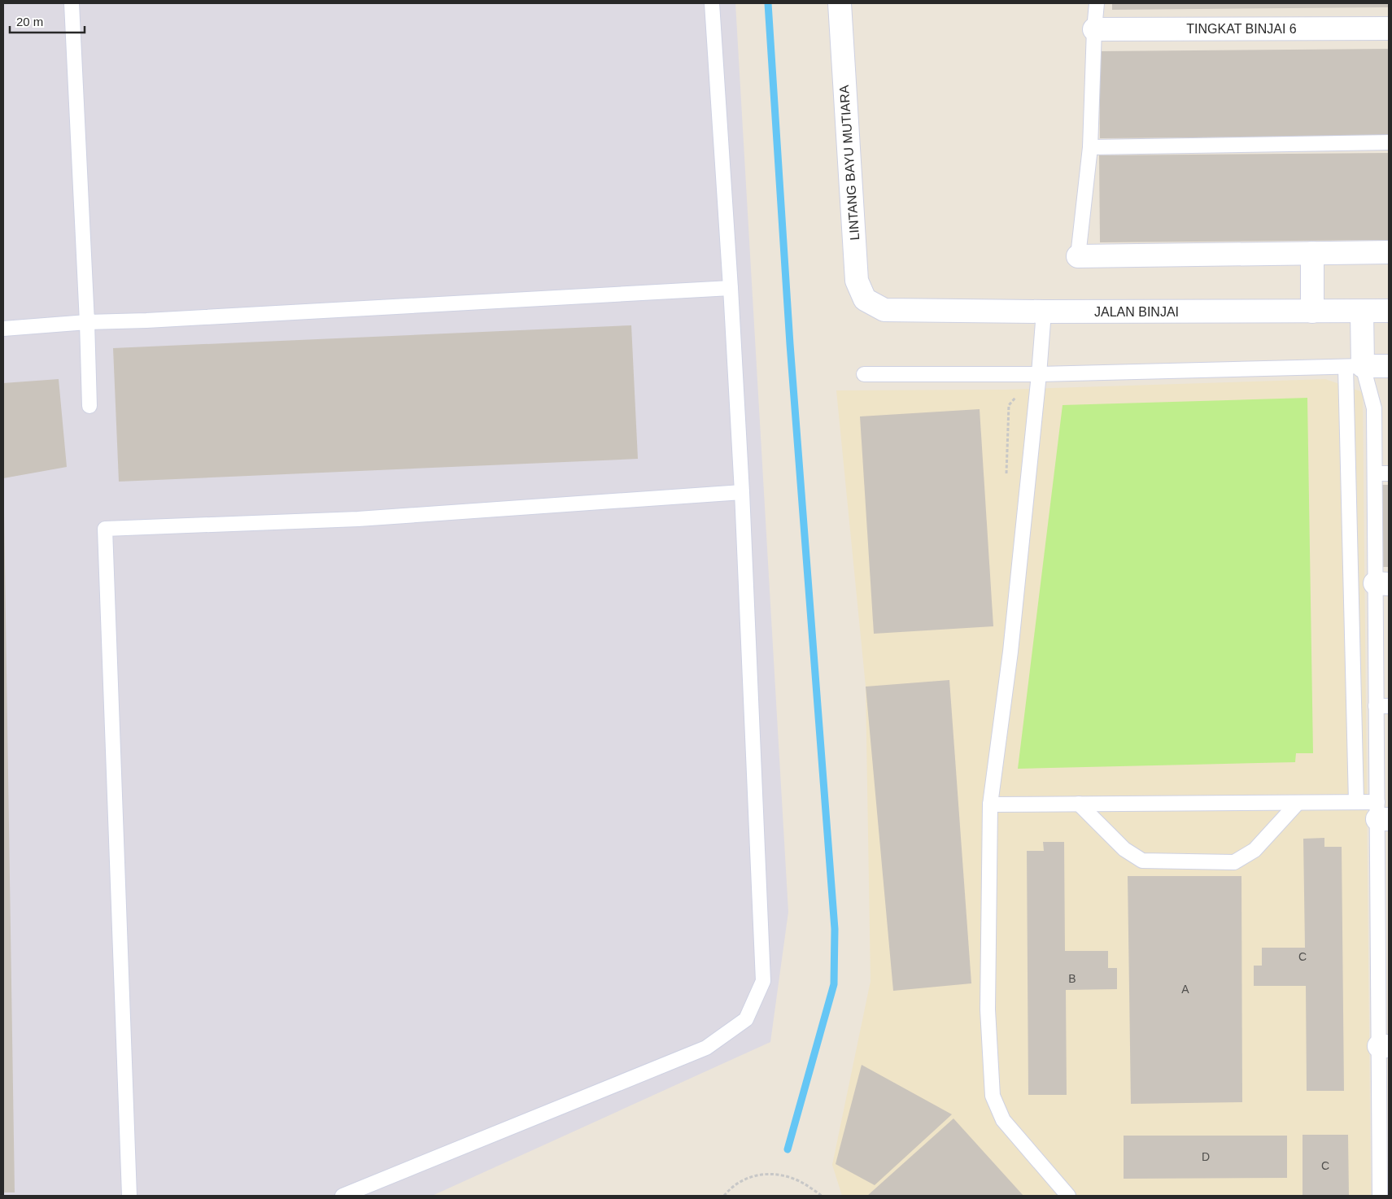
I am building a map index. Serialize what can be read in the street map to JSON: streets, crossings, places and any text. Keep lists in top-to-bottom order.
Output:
{
  "streets": {
    "street": ["TINGKAT BINJAI 6", "LINTANG BAYU MUTIARA", "JALAN BINJAI"]
  },
  "crossings": [
    ["LINTANG BAYU MUTIARA", "JALAN BINJAI"]
  ],
  "house_numbers": [
    "C",
    "B",
    "A",
    "D",
    "C"
  ],
  "scale_bar": "20 m"
}
